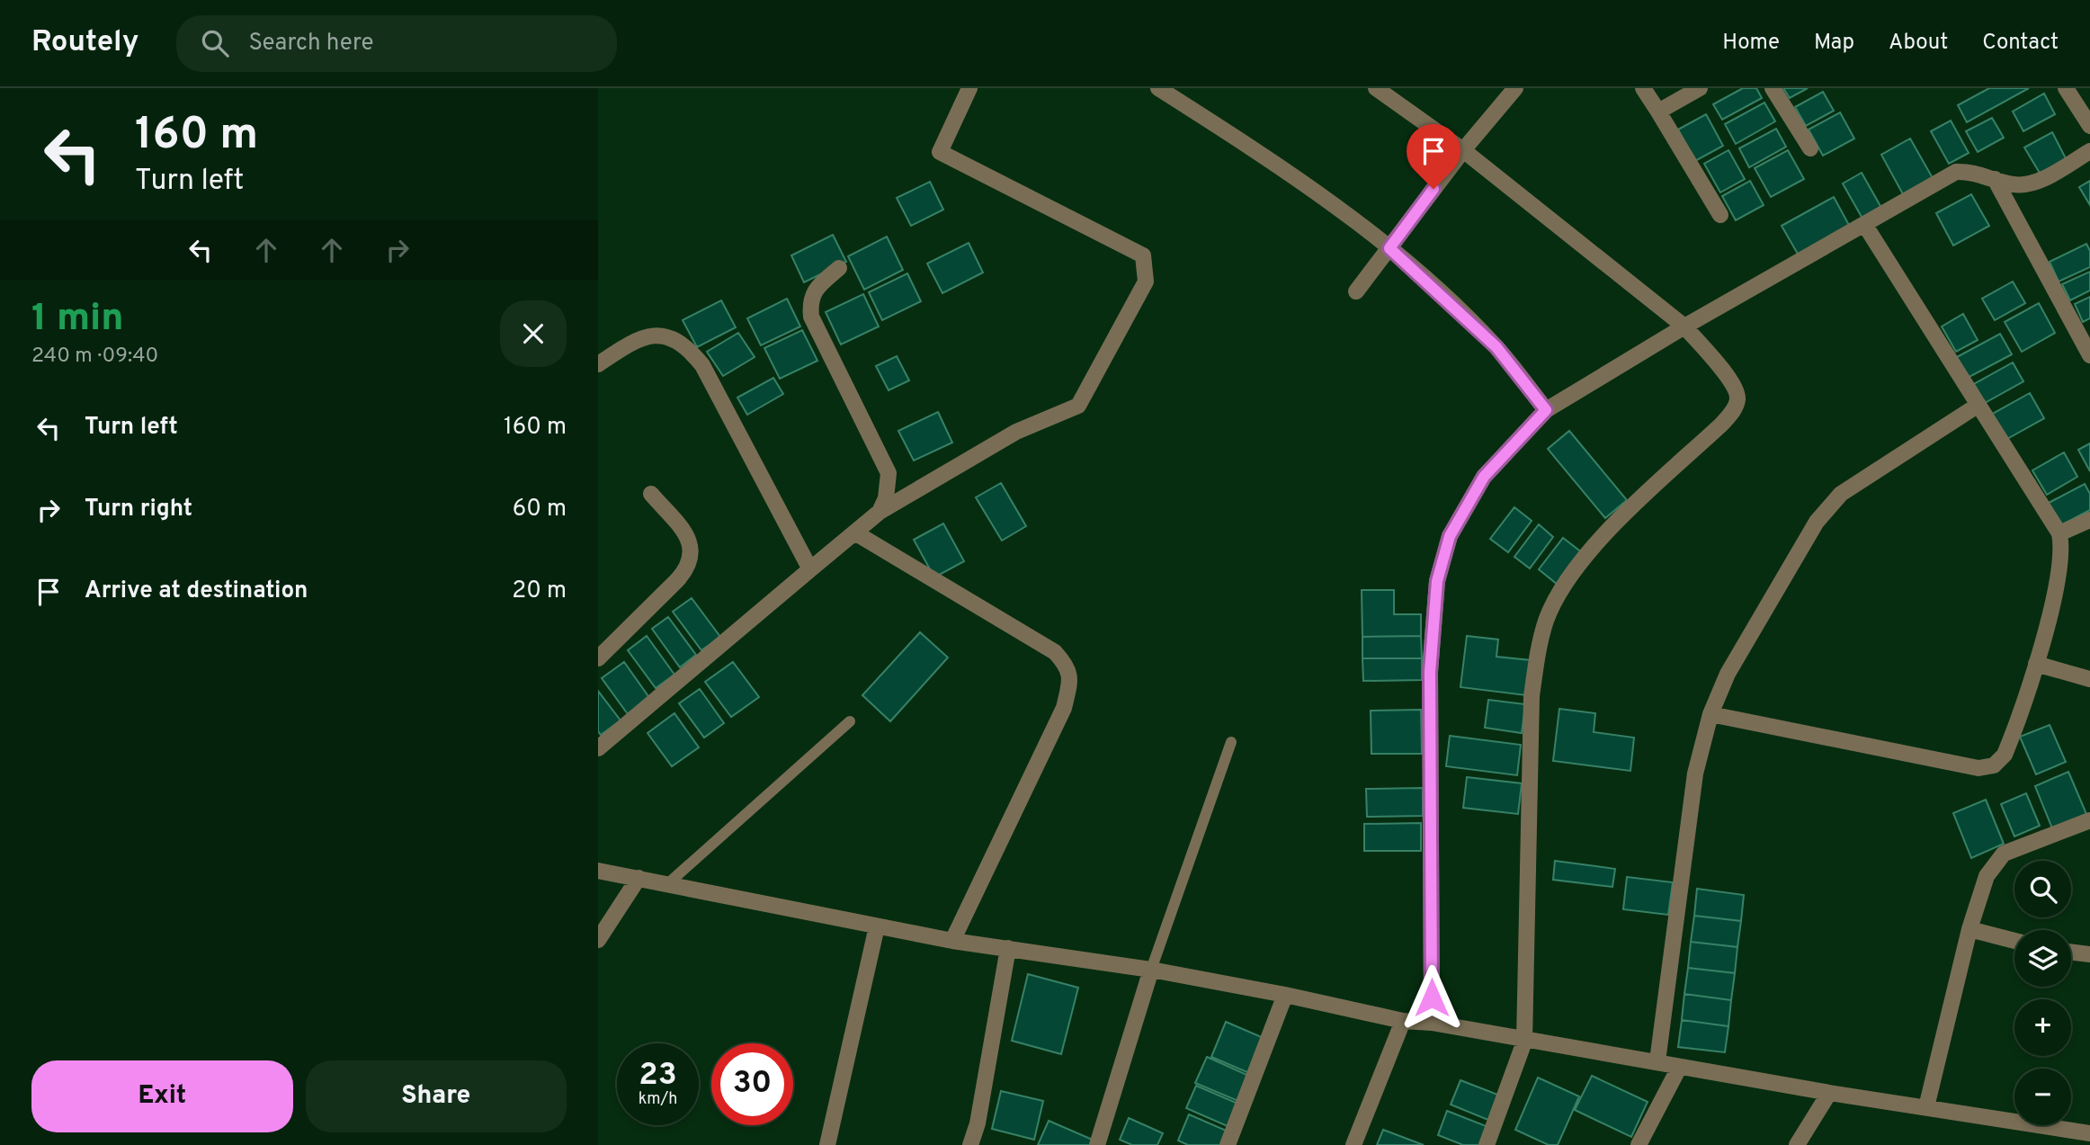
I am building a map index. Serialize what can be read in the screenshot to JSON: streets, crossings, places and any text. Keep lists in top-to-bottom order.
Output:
{
  "page": {
    "header": "Routely",
    "search": "Search here",
    "nav": [
      "Home",
      "Map",
      "About",
      "Contact"
    ],
    "turn": ["160 m", "Turn left"],
    "heading": ["1 min", "240 m · 09:40"],
    "list": [
      {
        "name": "Turn left",
        "value": "160 m"
      },
      {
        "name": "Turn right",
        "value": "60 m"
      },
      {
        "name": "Arrive at destination",
        "value": "20 m"
      }
    ],
    "map_buttons": ["+", "−"],
    "speed": "23 km/h",
    "limit": "30",
    "buttons": ["Exit", "Share"]
  }
}
